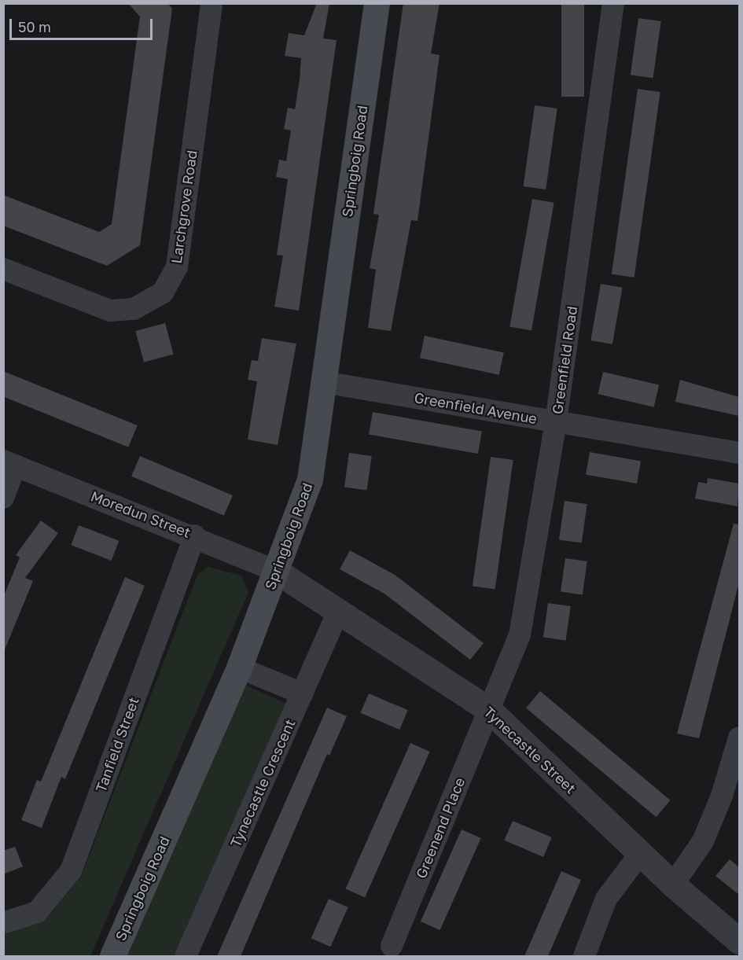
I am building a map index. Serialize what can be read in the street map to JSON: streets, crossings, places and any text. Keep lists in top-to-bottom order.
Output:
{
  "streets": {
    "main road": ["Springboig Road"],
    "street": [
      "Larchgrove Road",
      "Greenfield Road",
      "Greenfield Avenue",
      "Moredun Street",
      "Tanfield Street",
      "Tynecastle Street",
      "Tynecastle Crescent",
      "Greenend Place"
    ]
  },
  "crossings": [
    ["Springboig Road", "Greenfield Avenue"],
    ["Springboig Road", "Moredun Street"],
    ["Springboig Road", "Tynecastle Street"],
    ["Greenfield Road", "Greenfield Avenue"],
    ["Greenfield Road", "Tynecastle Street"],
    ["Greenfield Road", "Greenend Place"],
    ["Moredun Street", "Tanfield Street"],
    ["Moredun Street", "Tynecastle Street"],
    ["Tynecastle Street", "Tynecastle Crescent"],
    ["Tynecastle Street", "Greenend Place"]
  ],
  "scale_bar": "50 m"
}
